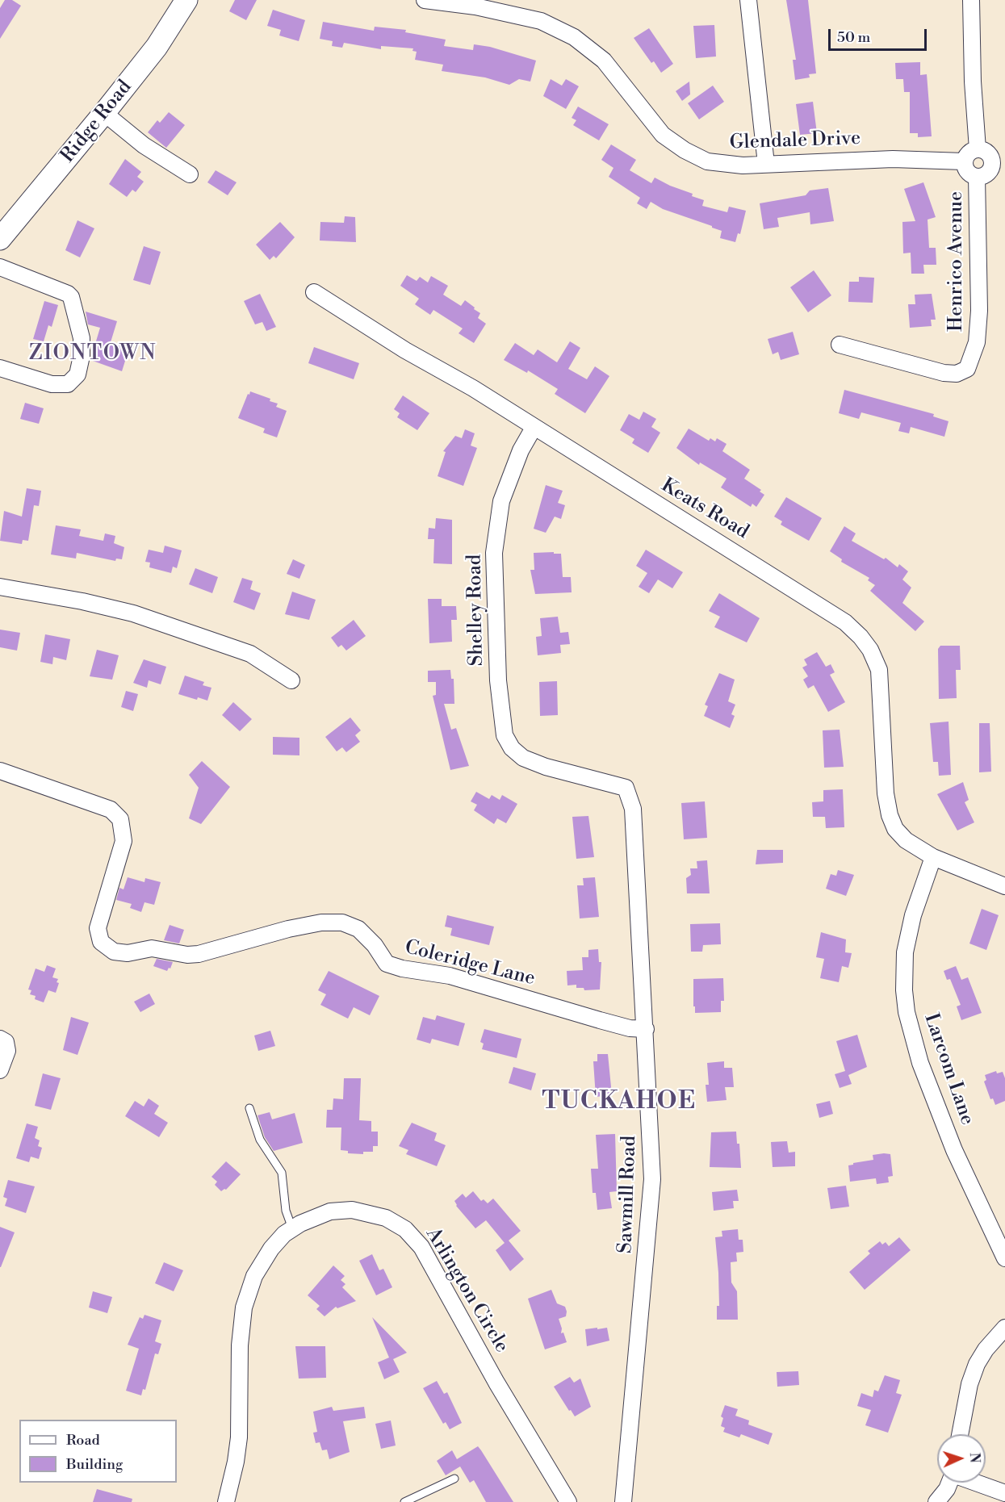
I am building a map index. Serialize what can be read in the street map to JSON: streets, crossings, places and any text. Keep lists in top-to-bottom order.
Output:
{
  "streets": {
    "street": [
      "Ridge Road",
      "Glendale Drive",
      "Henrico Avenue",
      "Keats Road",
      "Shelley Road",
      "Coleridge Lane",
      "Larcom Lane",
      "Sawmill Road",
      "Arlington Circle"
    ]
  },
  "crossings": [
    ["Glendale Drive", "Henrico Avenue"],
    ["Keats Road", "Shelley Road"],
    ["Keats Road", "Larcom Lane"],
    ["Shelley Road", "Sawmill Road"],
    ["Coleridge Lane", "Sawmill Road"]
  ],
  "districts": ["ZIONTOWN", "TUCKAHOE"],
  "legend": ["Road", "Building"],
  "scale_bar": "50 m",
  "north": "right"
}
